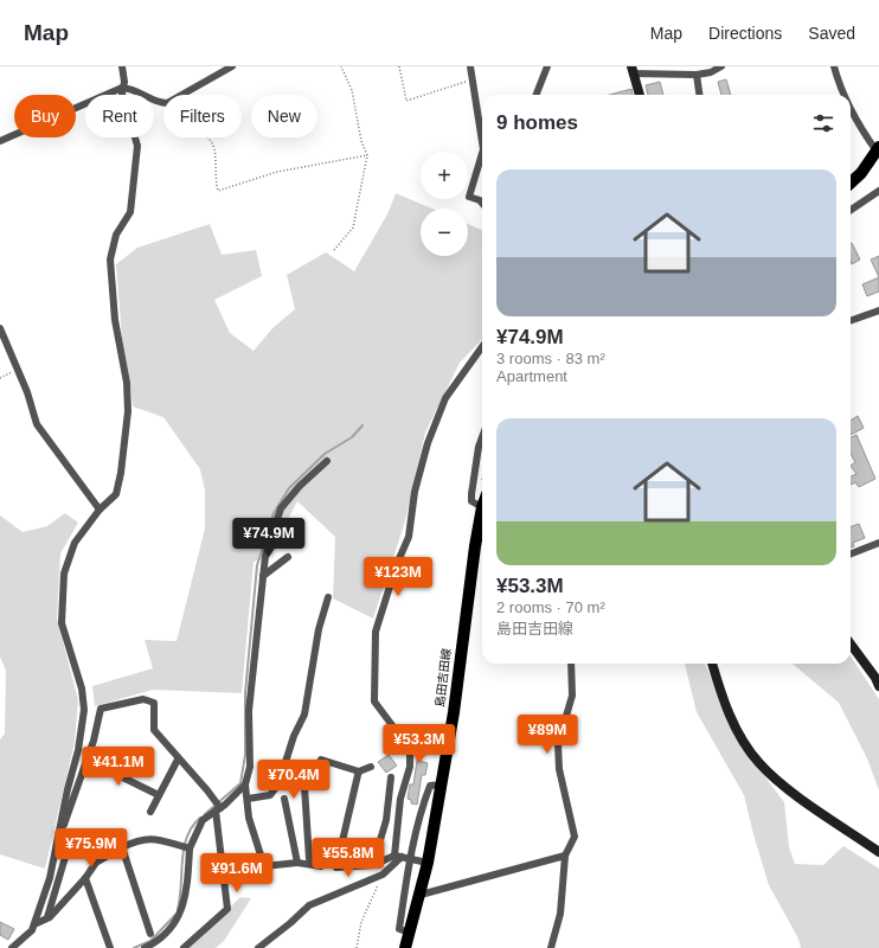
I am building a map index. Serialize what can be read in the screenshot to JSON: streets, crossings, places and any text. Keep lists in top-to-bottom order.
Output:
{
  "streets": {
    "main road": ["島田吉田線"]
  },
  "page": {
    "header": "Map",
    "nav": ["Map", "Directions", "Saved"],
    "chip": [
      "Buy",
      "Rent",
      "Filters",
      "New"
    ],
    "heading": "9 homes",
    "map_buttons": ["+", "−"],
    "list": [
      {
        "name": "¥74.9M",
        "note": "3 rooms · 83 m² · Apartment"
      },
      {
        "name": "¥53.3M",
        "note": "2 rooms · 70 m² · 島田吉田線"
      }
    ],
    "price": [
      "¥74.9M",
      "¥123M",
      "¥89M",
      "¥53.3M",
      "¥41.1M",
      "¥70.4M",
      "¥75.9M",
      "¥55.8M",
      "¥91.6M"
    ]
  }
}
